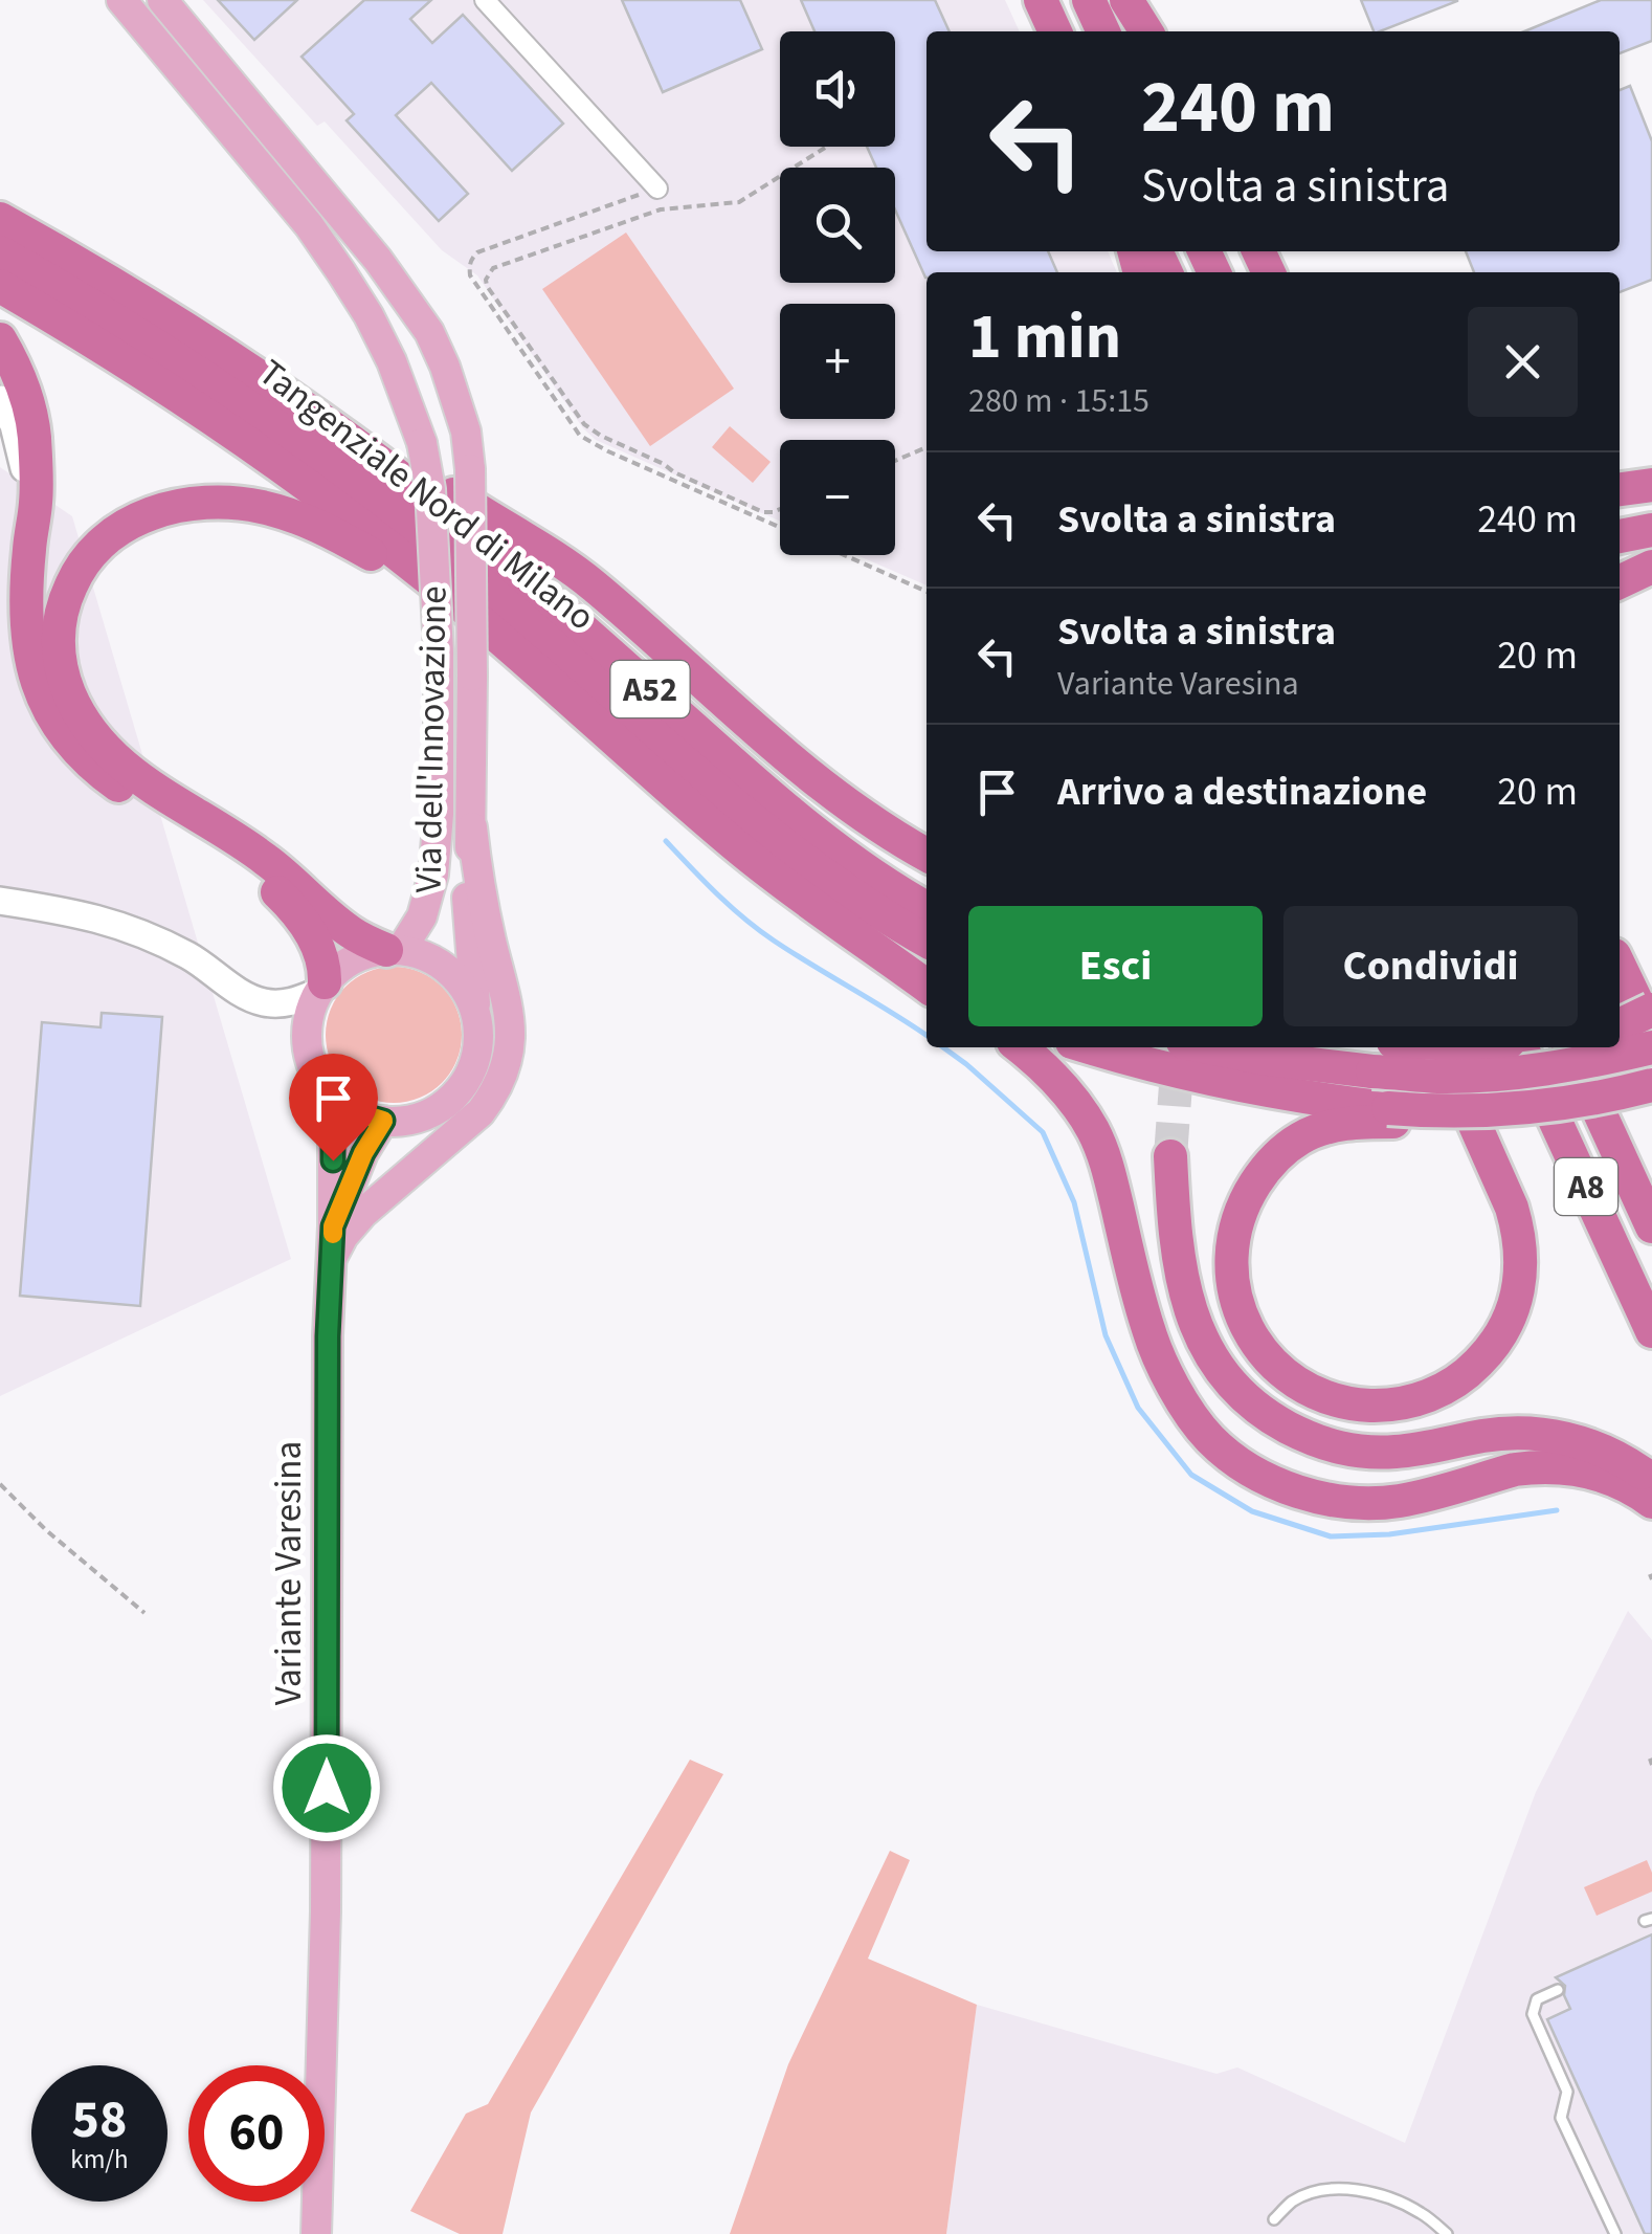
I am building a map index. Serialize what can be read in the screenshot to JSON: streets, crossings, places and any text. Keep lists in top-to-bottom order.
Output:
{
  "streets": {
    "highway": ["Tangenziale Nord di Milano", "A52", "A8"],
    "main road": ["Via dell'Innovazione", "Variante Varesina"]
  },
  "crossings": [
    ["Via dell'Innovazione", "Variante Varesina"]
  ],
  "page": {
    "map_buttons": ["+", "−"],
    "turn": ["240 m", "Svolta a sinistra"],
    "heading": ["1 min", "280 m · 15:15"],
    "list": [
      {
        "name": "Svolta a sinistra",
        "value": "240 m"
      },
      {
        "name": "Svolta a sinistra",
        "note": "Variante Varesina",
        "value": "20 m"
      },
      {
        "name": "Arrivo a destinazione",
        "value": "20 m"
      }
    ],
    "buttons": ["Esci", "Condividi"],
    "speed": "58 km/h",
    "limit": "60"
  }
}
